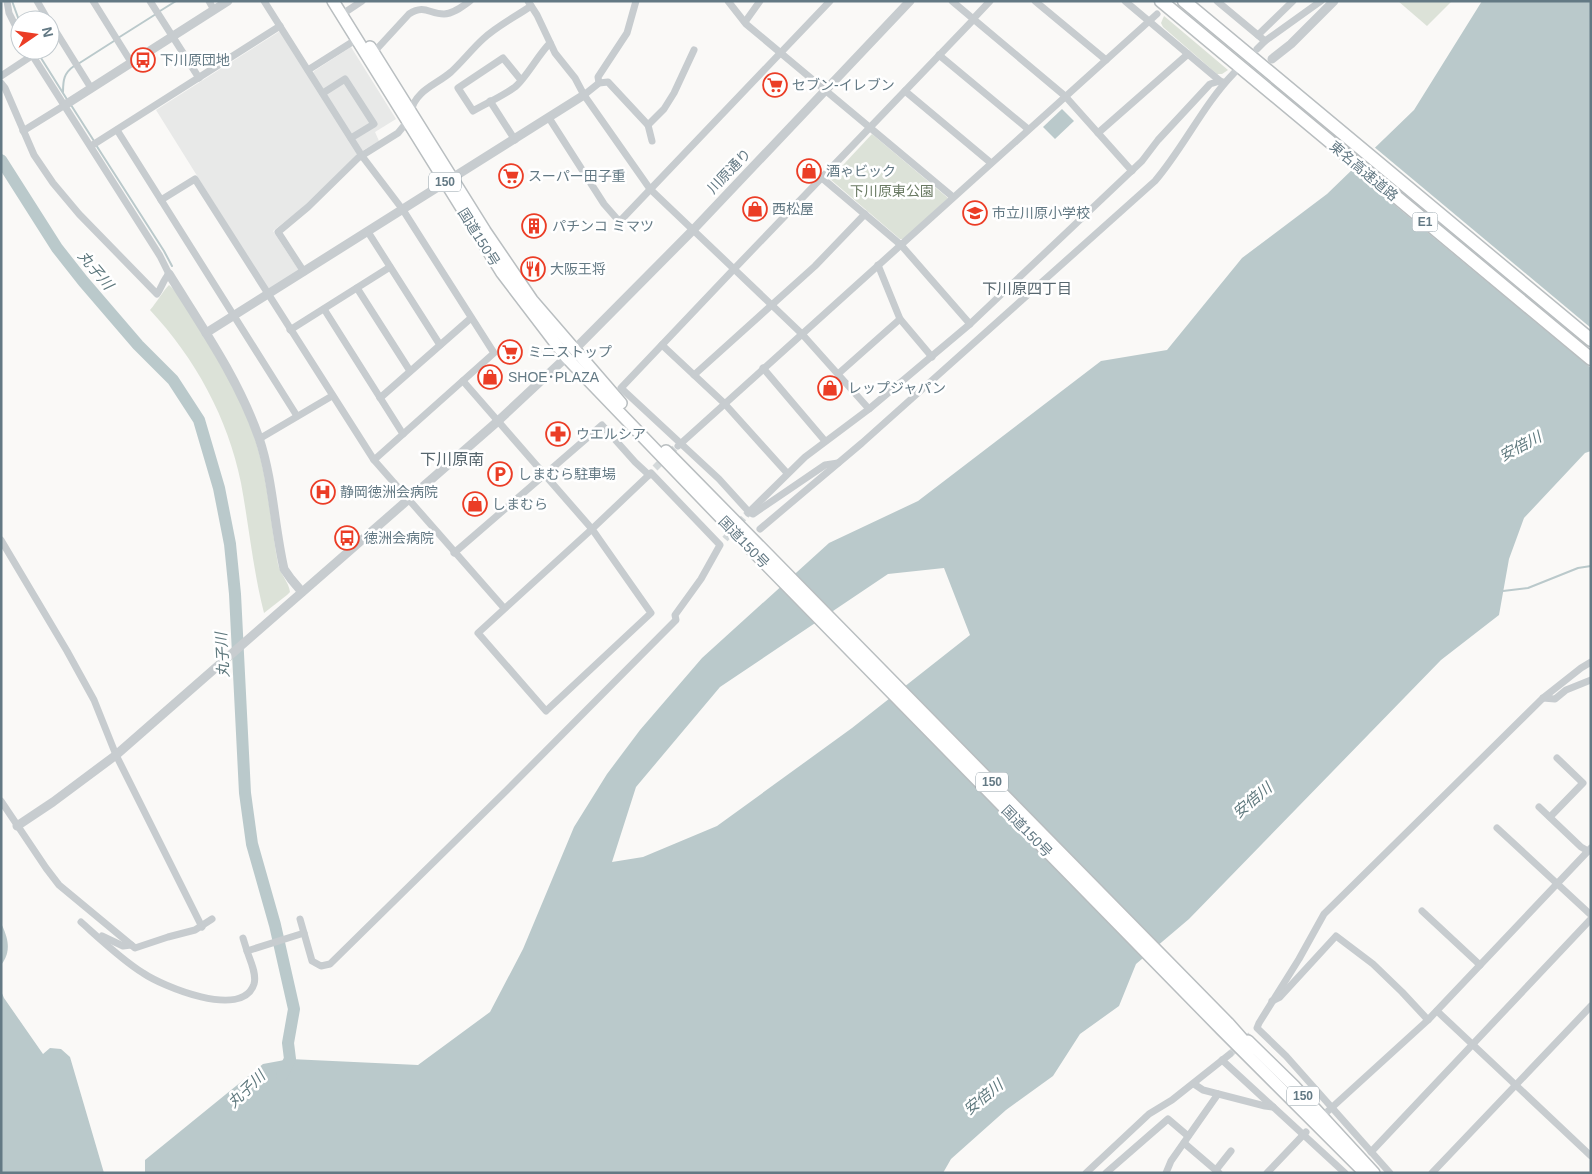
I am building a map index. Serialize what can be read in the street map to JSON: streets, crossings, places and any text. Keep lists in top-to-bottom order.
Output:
{
  "streets": {
    "highway": [
      "東名高速道路",
      "150",
      "E1",
      "国道150号"
    ],
    "street": ["川原通り"]
  },
  "crossings": [
    ["川原通り", "国道150号"],
    ["150", "国道150号"]
  ],
  "districts": ["下川原四丁目", "下川原南"],
  "water": ["丸子川", "安倍川"],
  "parks": ["下川原東公園"],
  "places": {
    "bus stop": ["下川原団地", "徳洲会病院"],
    "supermarket": ["セブン-イレブン", "スーパー田子重", "ミニストップ"],
    "shop": [
      "酒ゃビック",
      "西松屋",
      "SHOE･PLAZA",
      "レップジャパン",
      "しまむら"
    ],
    "school or university": ["市立川原小学校"],
    "building": ["パチンコ ミマツ"],
    "restaurant": ["大阪王将"],
    "pharmacy": ["ウエルシア"],
    "parking": ["しまむら駐車場"],
    "hospital": ["静岡徳洲会病院"]
  },
  "north": "right"
}
